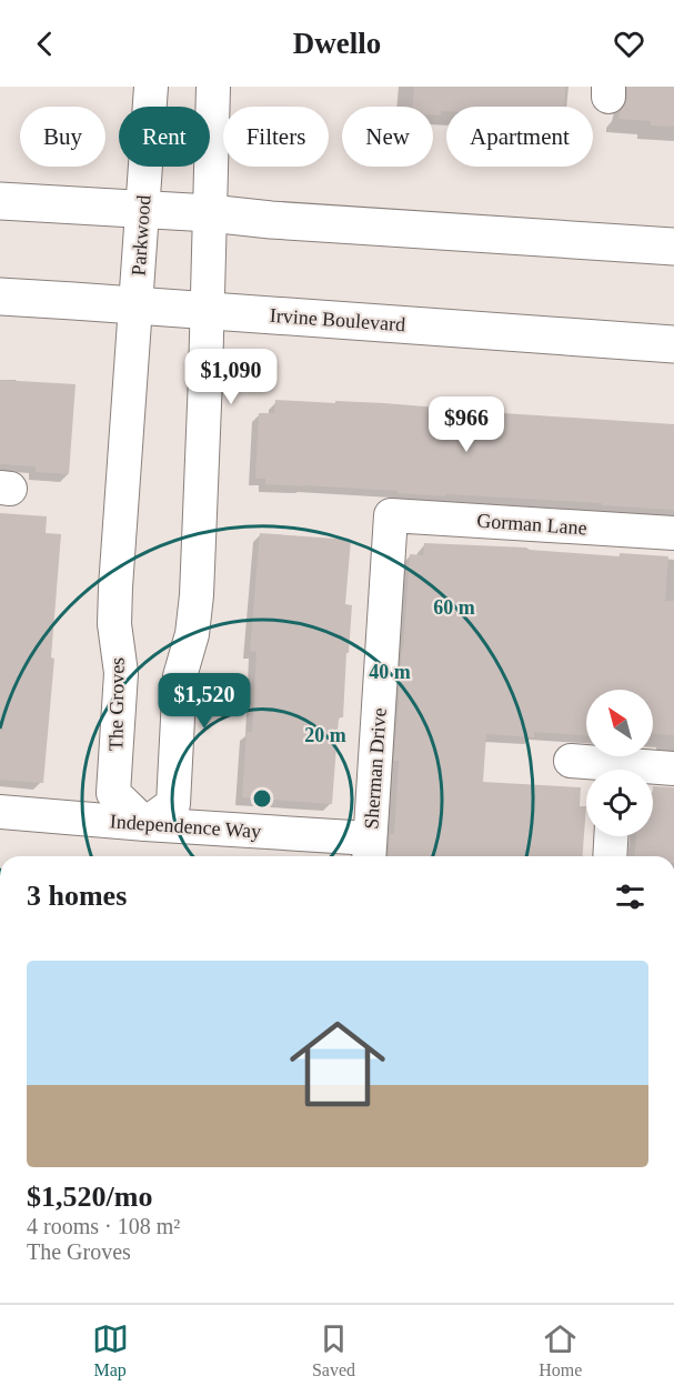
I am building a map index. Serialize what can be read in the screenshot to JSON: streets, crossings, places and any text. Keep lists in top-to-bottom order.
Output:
{
  "streets": {
    "main road": ["Irvine Boulevard"],
    "street": [
      "Parkwood",
      "Gorman Lane",
      "The Groves",
      "Sherman Drive",
      "Independence Way"
    ]
  },
  "crossings": [
    ["Parkwood", "Irvine Boulevard"],
    ["Parkwood", "The Groves"],
    ["Irvine Boulevard", "The Groves"],
    ["Gorman Lane", "Sherman Drive"],
    ["The Groves", "Independence Way"],
    ["Sherman Drive", "Independence Way"]
  ],
  "north": "top left",
  "page": {
    "header": "Dwello",
    "chip": [
      "Buy",
      "Rent",
      "Filters",
      "New",
      "Apartment"
    ],
    "price": ["$1,090", "$966", "$1,520"],
    "heading": "3 homes",
    "list": [
      {
        "name": "$1,520/mo",
        "note": "4 rooms · 108 m² · The Groves"
      }
    ],
    "tabs": ["Map", "Saved", "Home"]
  },
  "rings": ["60 m", "40 m", "20 m"]
}
